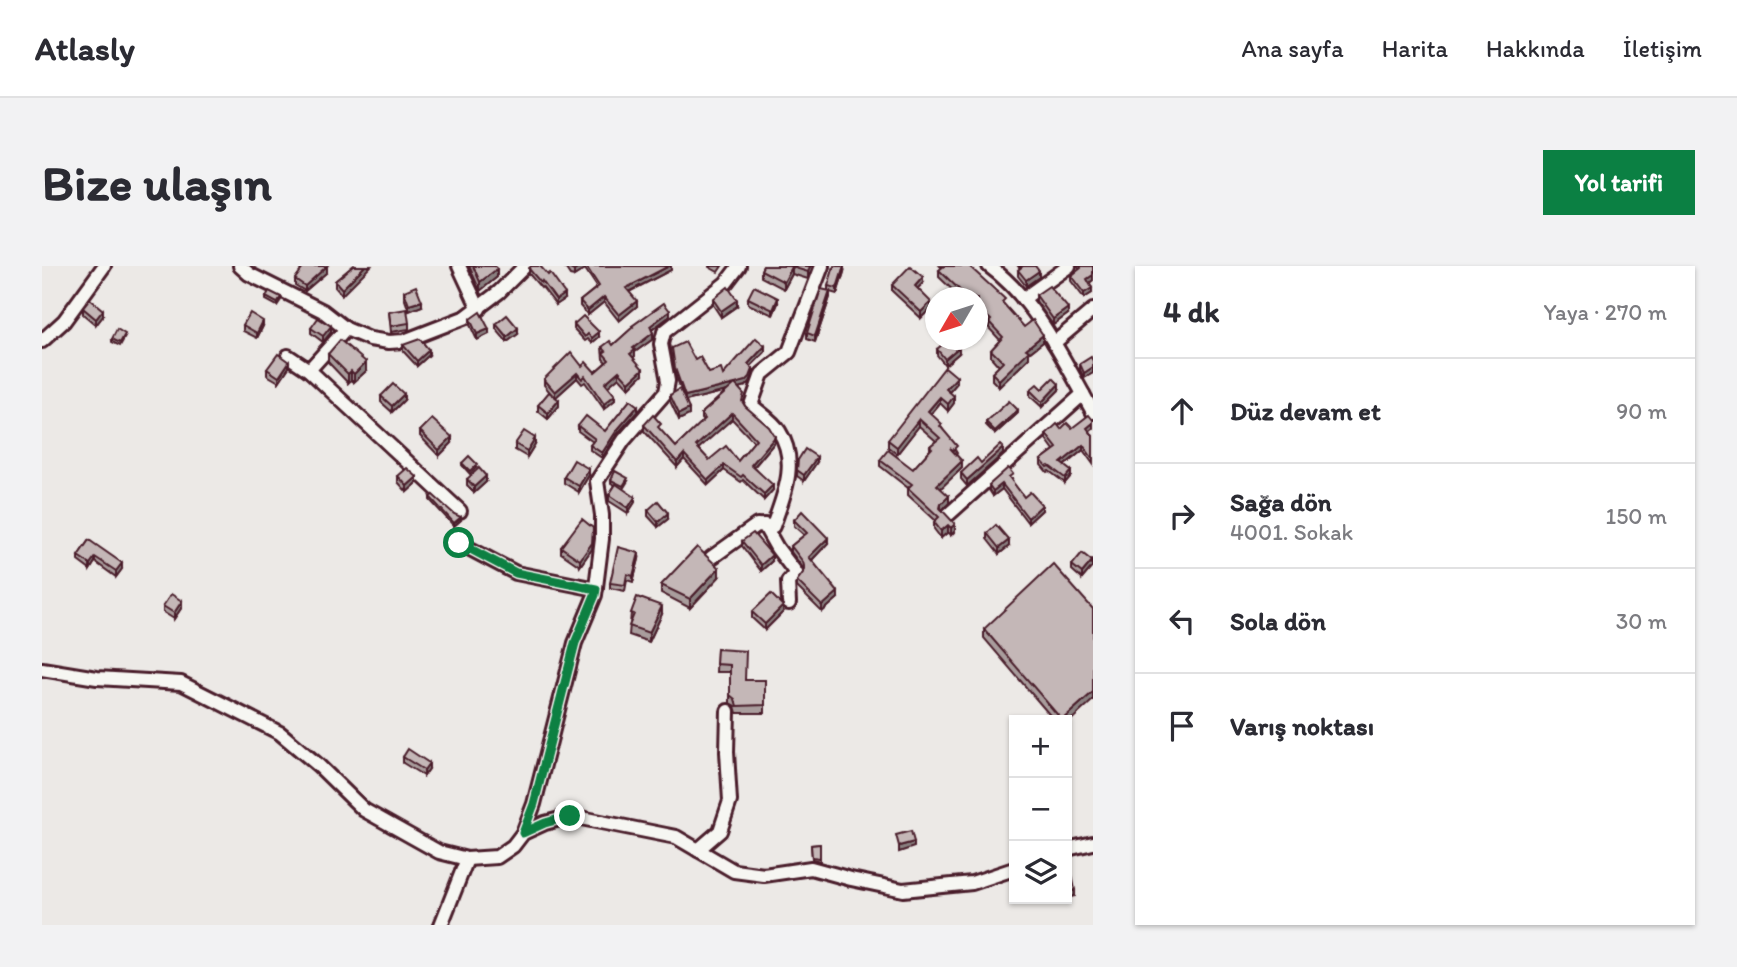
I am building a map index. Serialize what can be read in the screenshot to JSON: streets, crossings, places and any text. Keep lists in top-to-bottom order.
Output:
{
  "north": "bottom left",
  "page": {
    "header": "Atlasly",
    "nav": [
      "Ana sayfa",
      "Harita",
      "Hakkında",
      "İletişim"
    ],
    "buttons": "Yol tarifi",
    "title": "Bize ulaşın",
    "heading": ["4 dk", "Yaya · 270 m"],
    "list": [
      ["Düz devam et", "90 m"],
      ["Sağa dön", "4001. Sokak", "150 m"],
      ["Sola dön", "30 m"],
      "Varış noktası"
    ],
    "map_buttons": ["+", "−"]
  }
}
